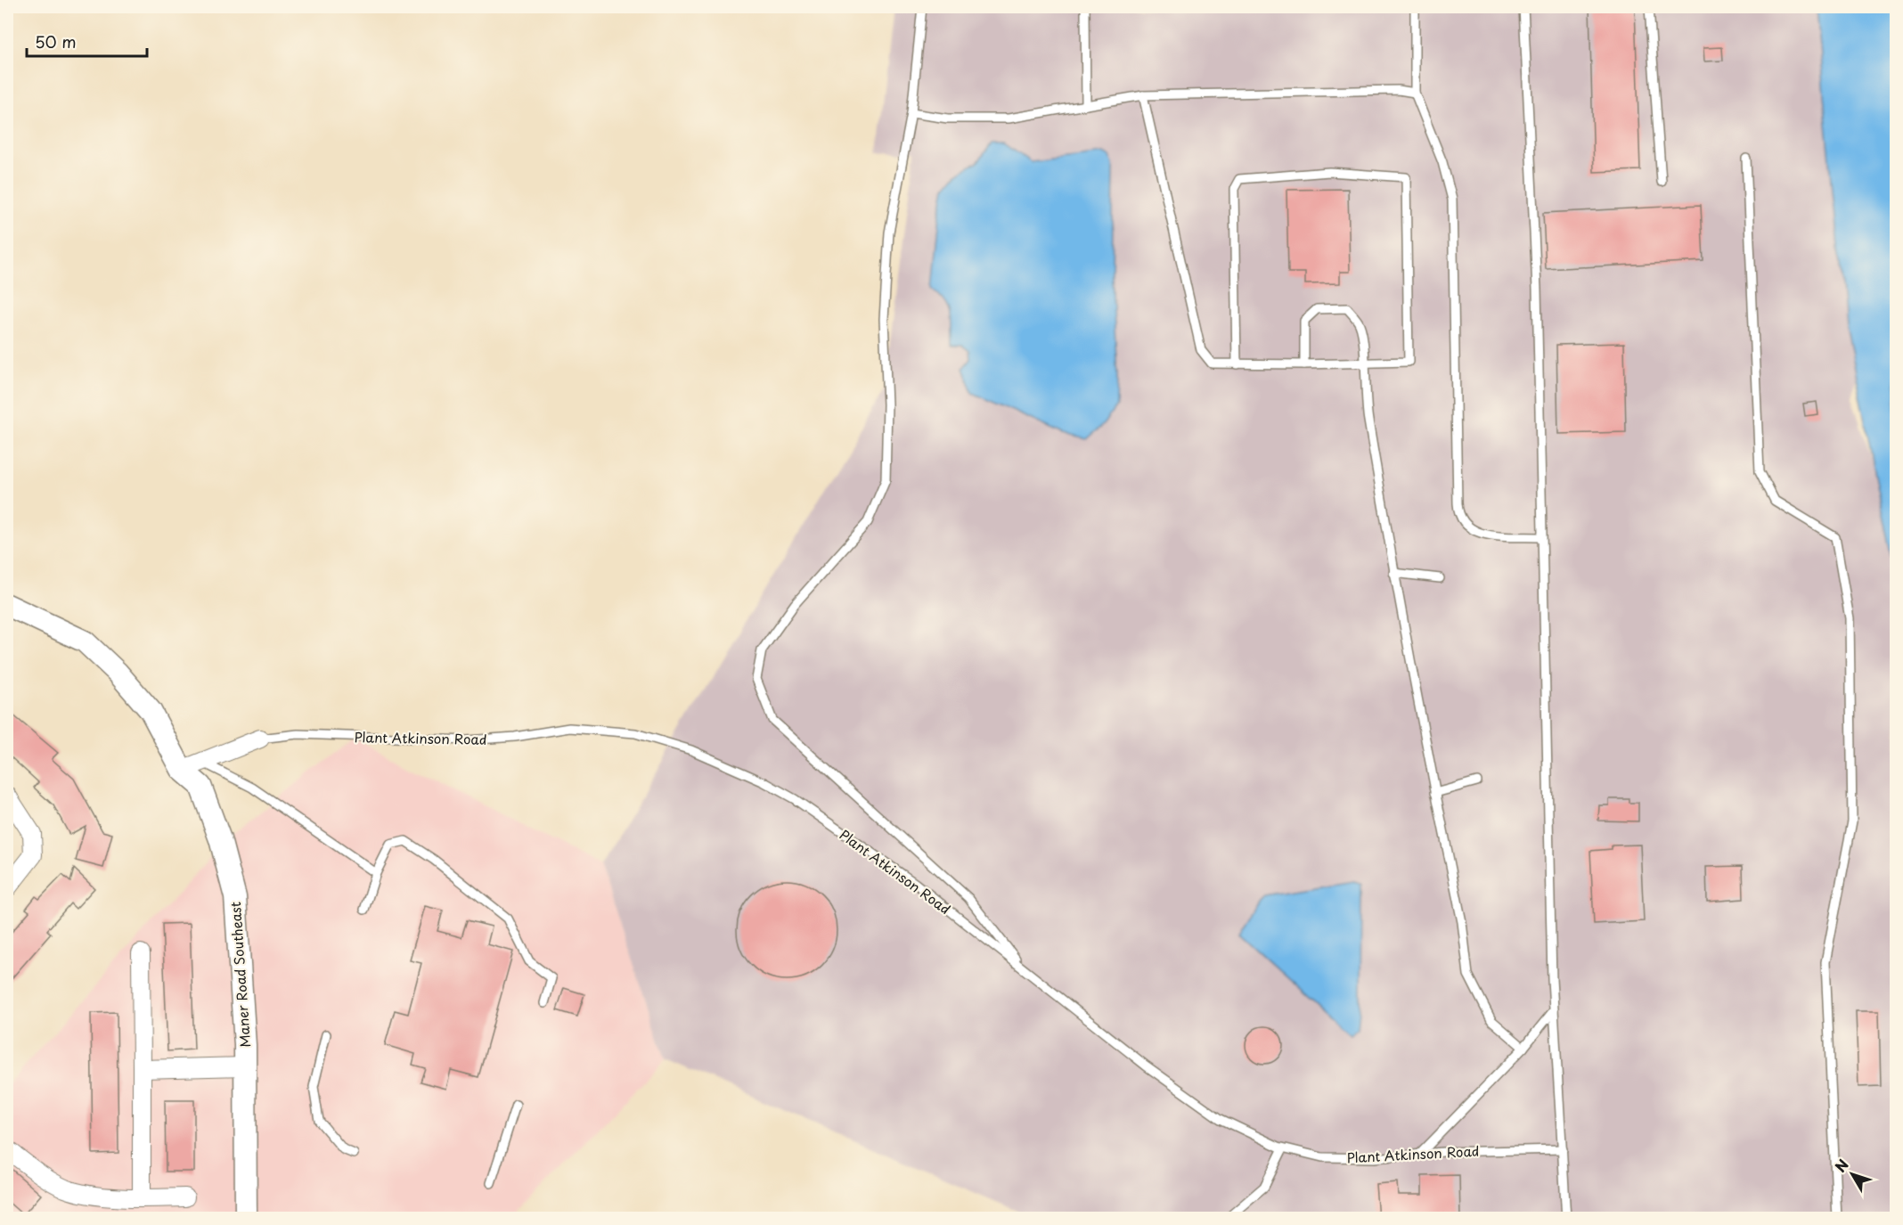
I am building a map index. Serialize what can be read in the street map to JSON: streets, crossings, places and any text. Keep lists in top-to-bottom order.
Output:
{
  "streets": {
    "street": ["Plant Atkinson Road", "Maner Road Southeast"]
  },
  "crossings": [
    ["Plant Atkinson Road", "Maner Road Southeast"]
  ],
  "scale_bar": "50 m",
  "north": "top left"
}
